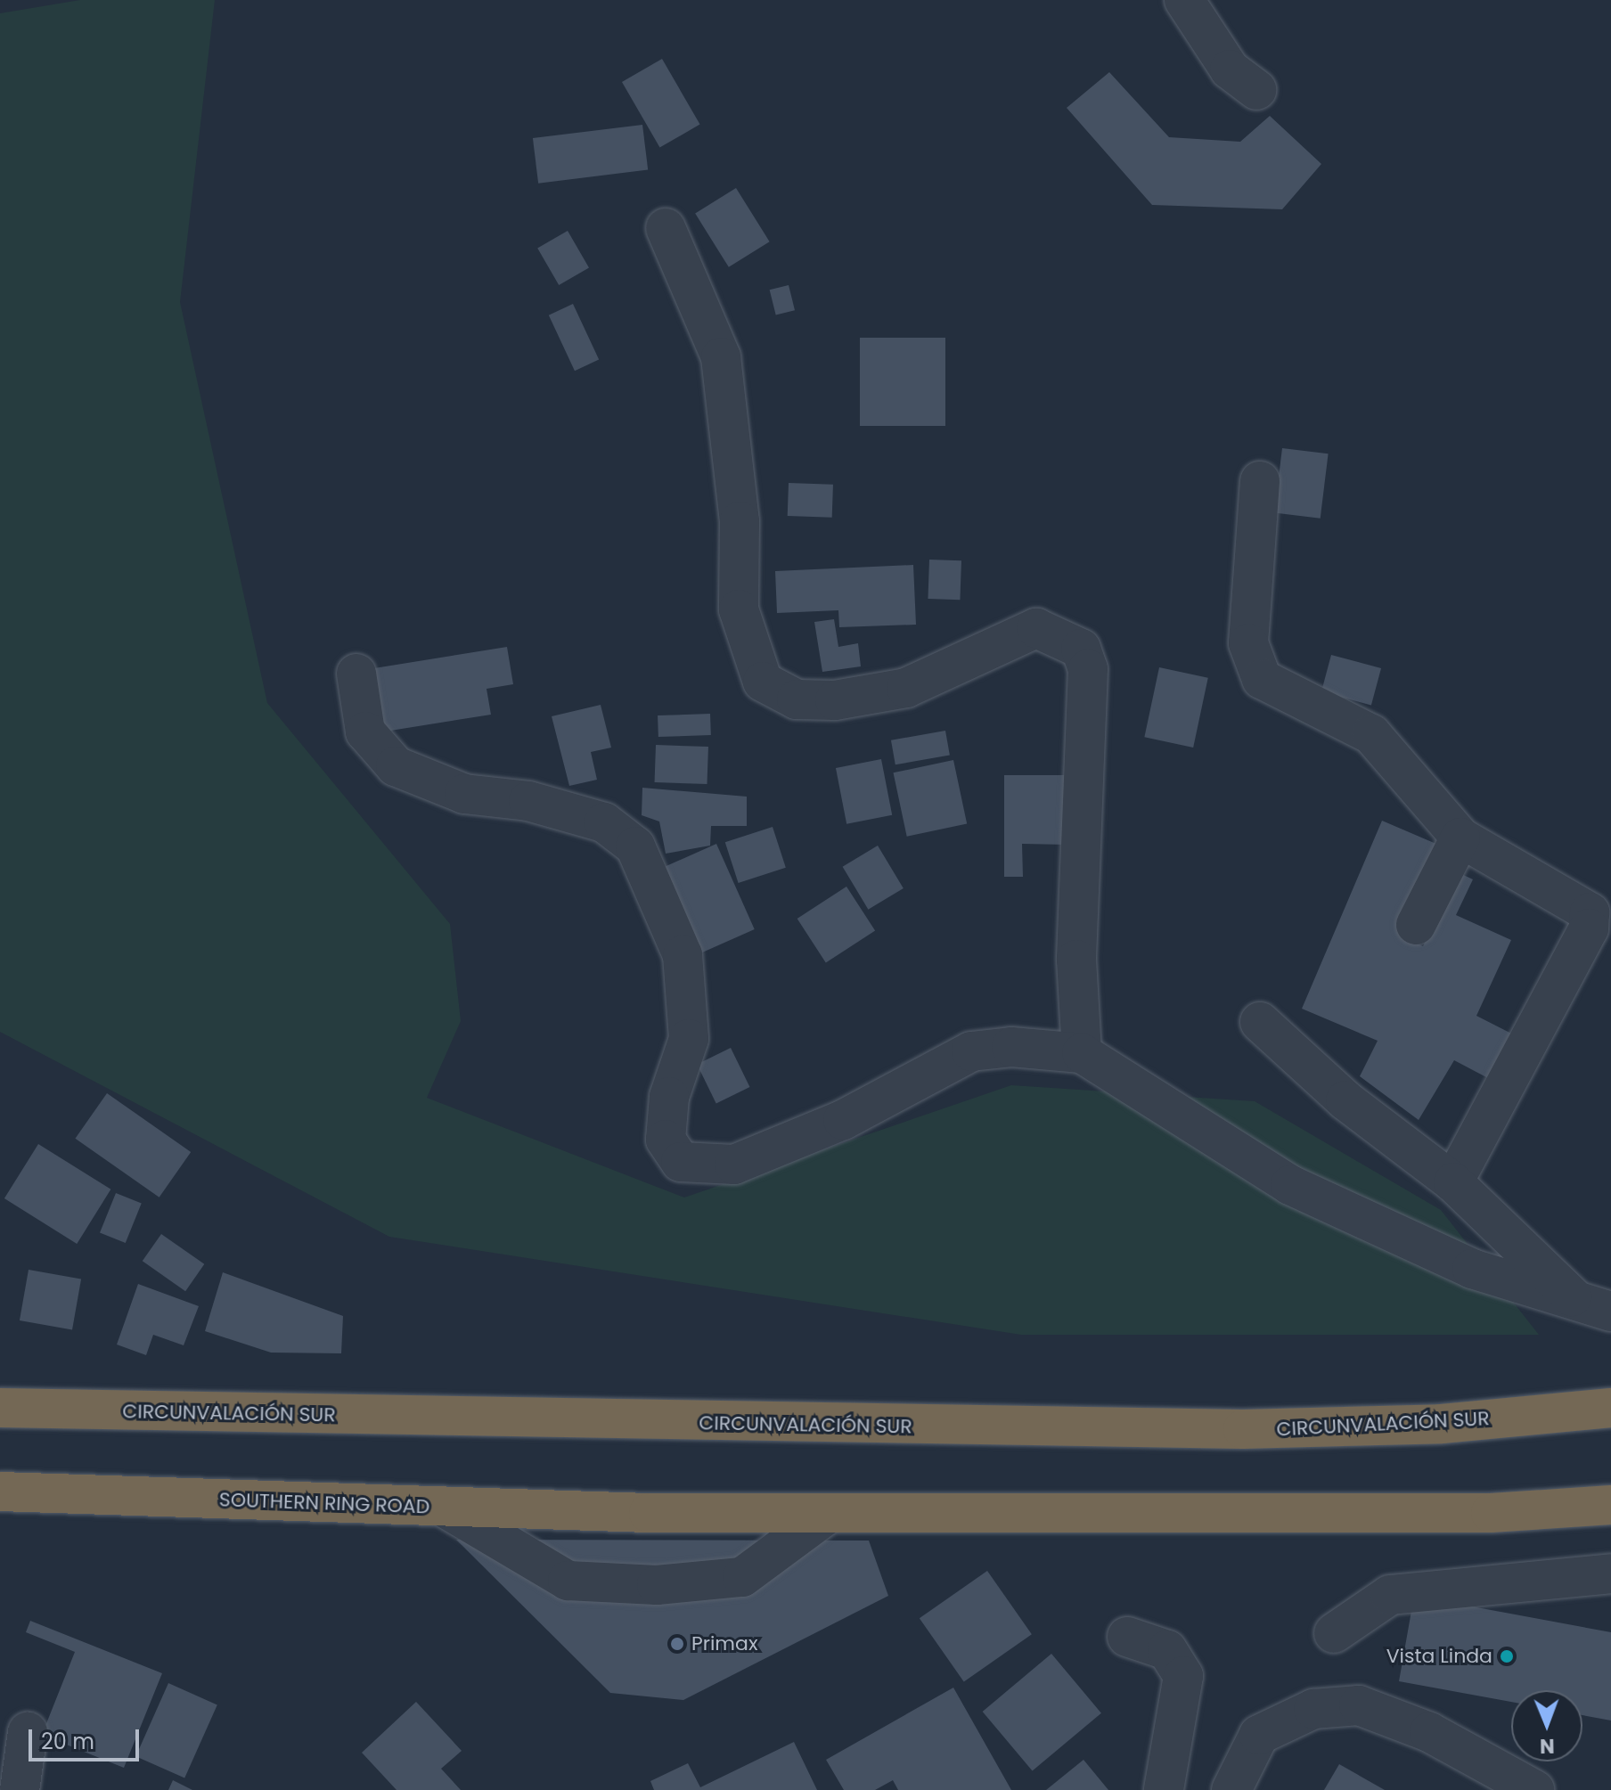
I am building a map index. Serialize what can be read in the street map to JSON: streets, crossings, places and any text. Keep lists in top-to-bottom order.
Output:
{
  "streets": {
    "highway": ["CIRCUNVALACIÓN SUR", "SOUTHERN RING ROAD"]
  },
  "places": ["Primax", "Vista Linda"],
  "scale_bar": "20 m",
  "north": "bottom"
}
